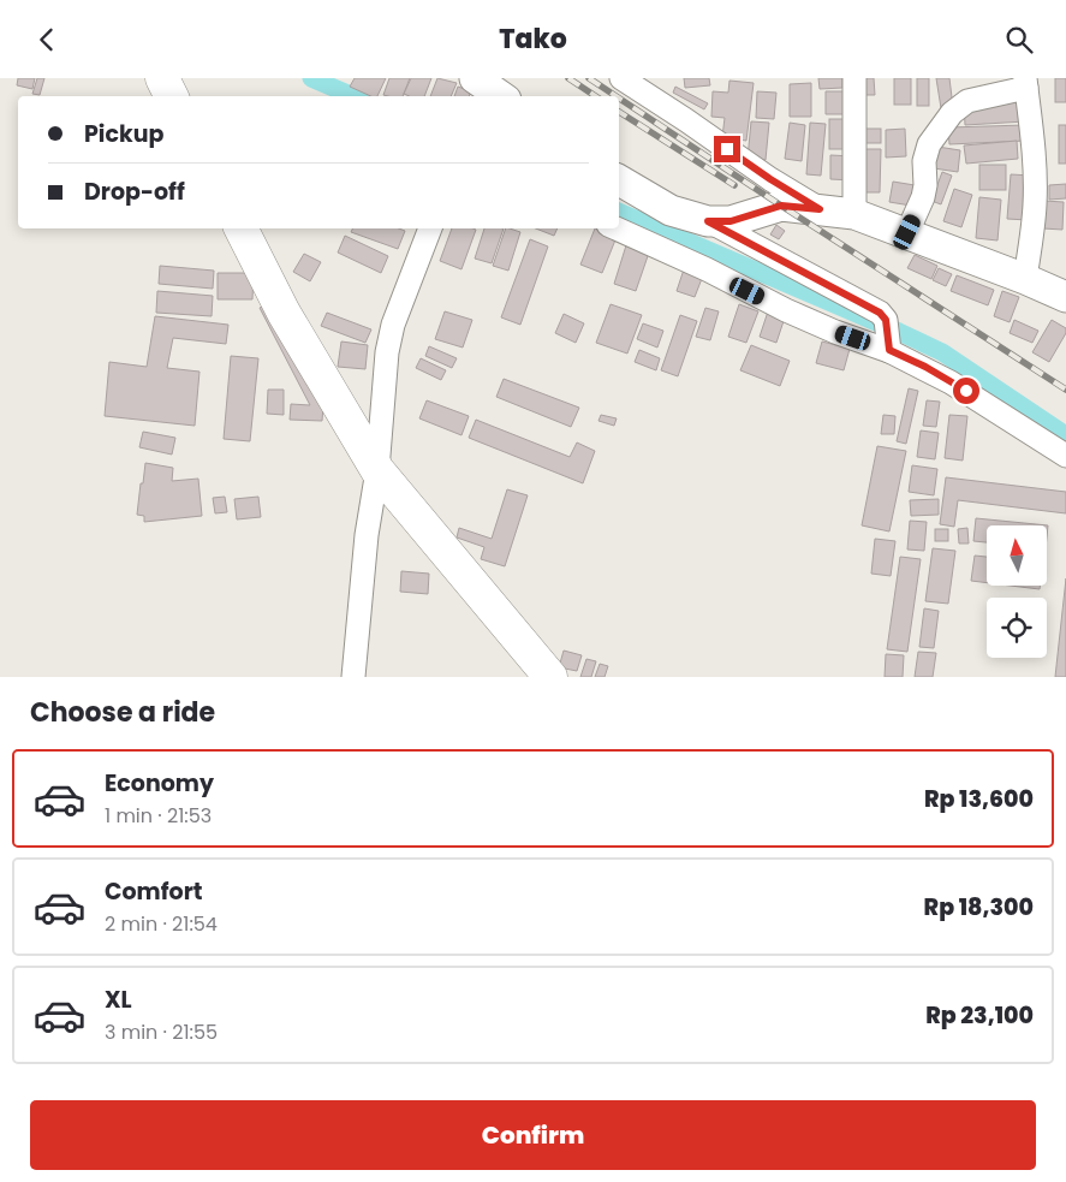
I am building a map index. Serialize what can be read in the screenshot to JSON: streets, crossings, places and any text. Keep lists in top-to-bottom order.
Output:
{
  "north": "top",
  "page": {
    "header": "Tako",
    "banner": ["Pickup", "Drop-off"],
    "heading": "Choose a ride",
    "list": [
      {
        "name": "Economy",
        "note": "1 min · 21:53",
        "value": "Rp 13,600"
      },
      {
        "name": "Comfort",
        "note": "2 min · 21:54",
        "value": "Rp 18,300"
      },
      {
        "name": "XL",
        "note": "3 min · 21:55",
        "value": "Rp 23,100"
      }
    ],
    "buttons": "Confirm"
  }
}
